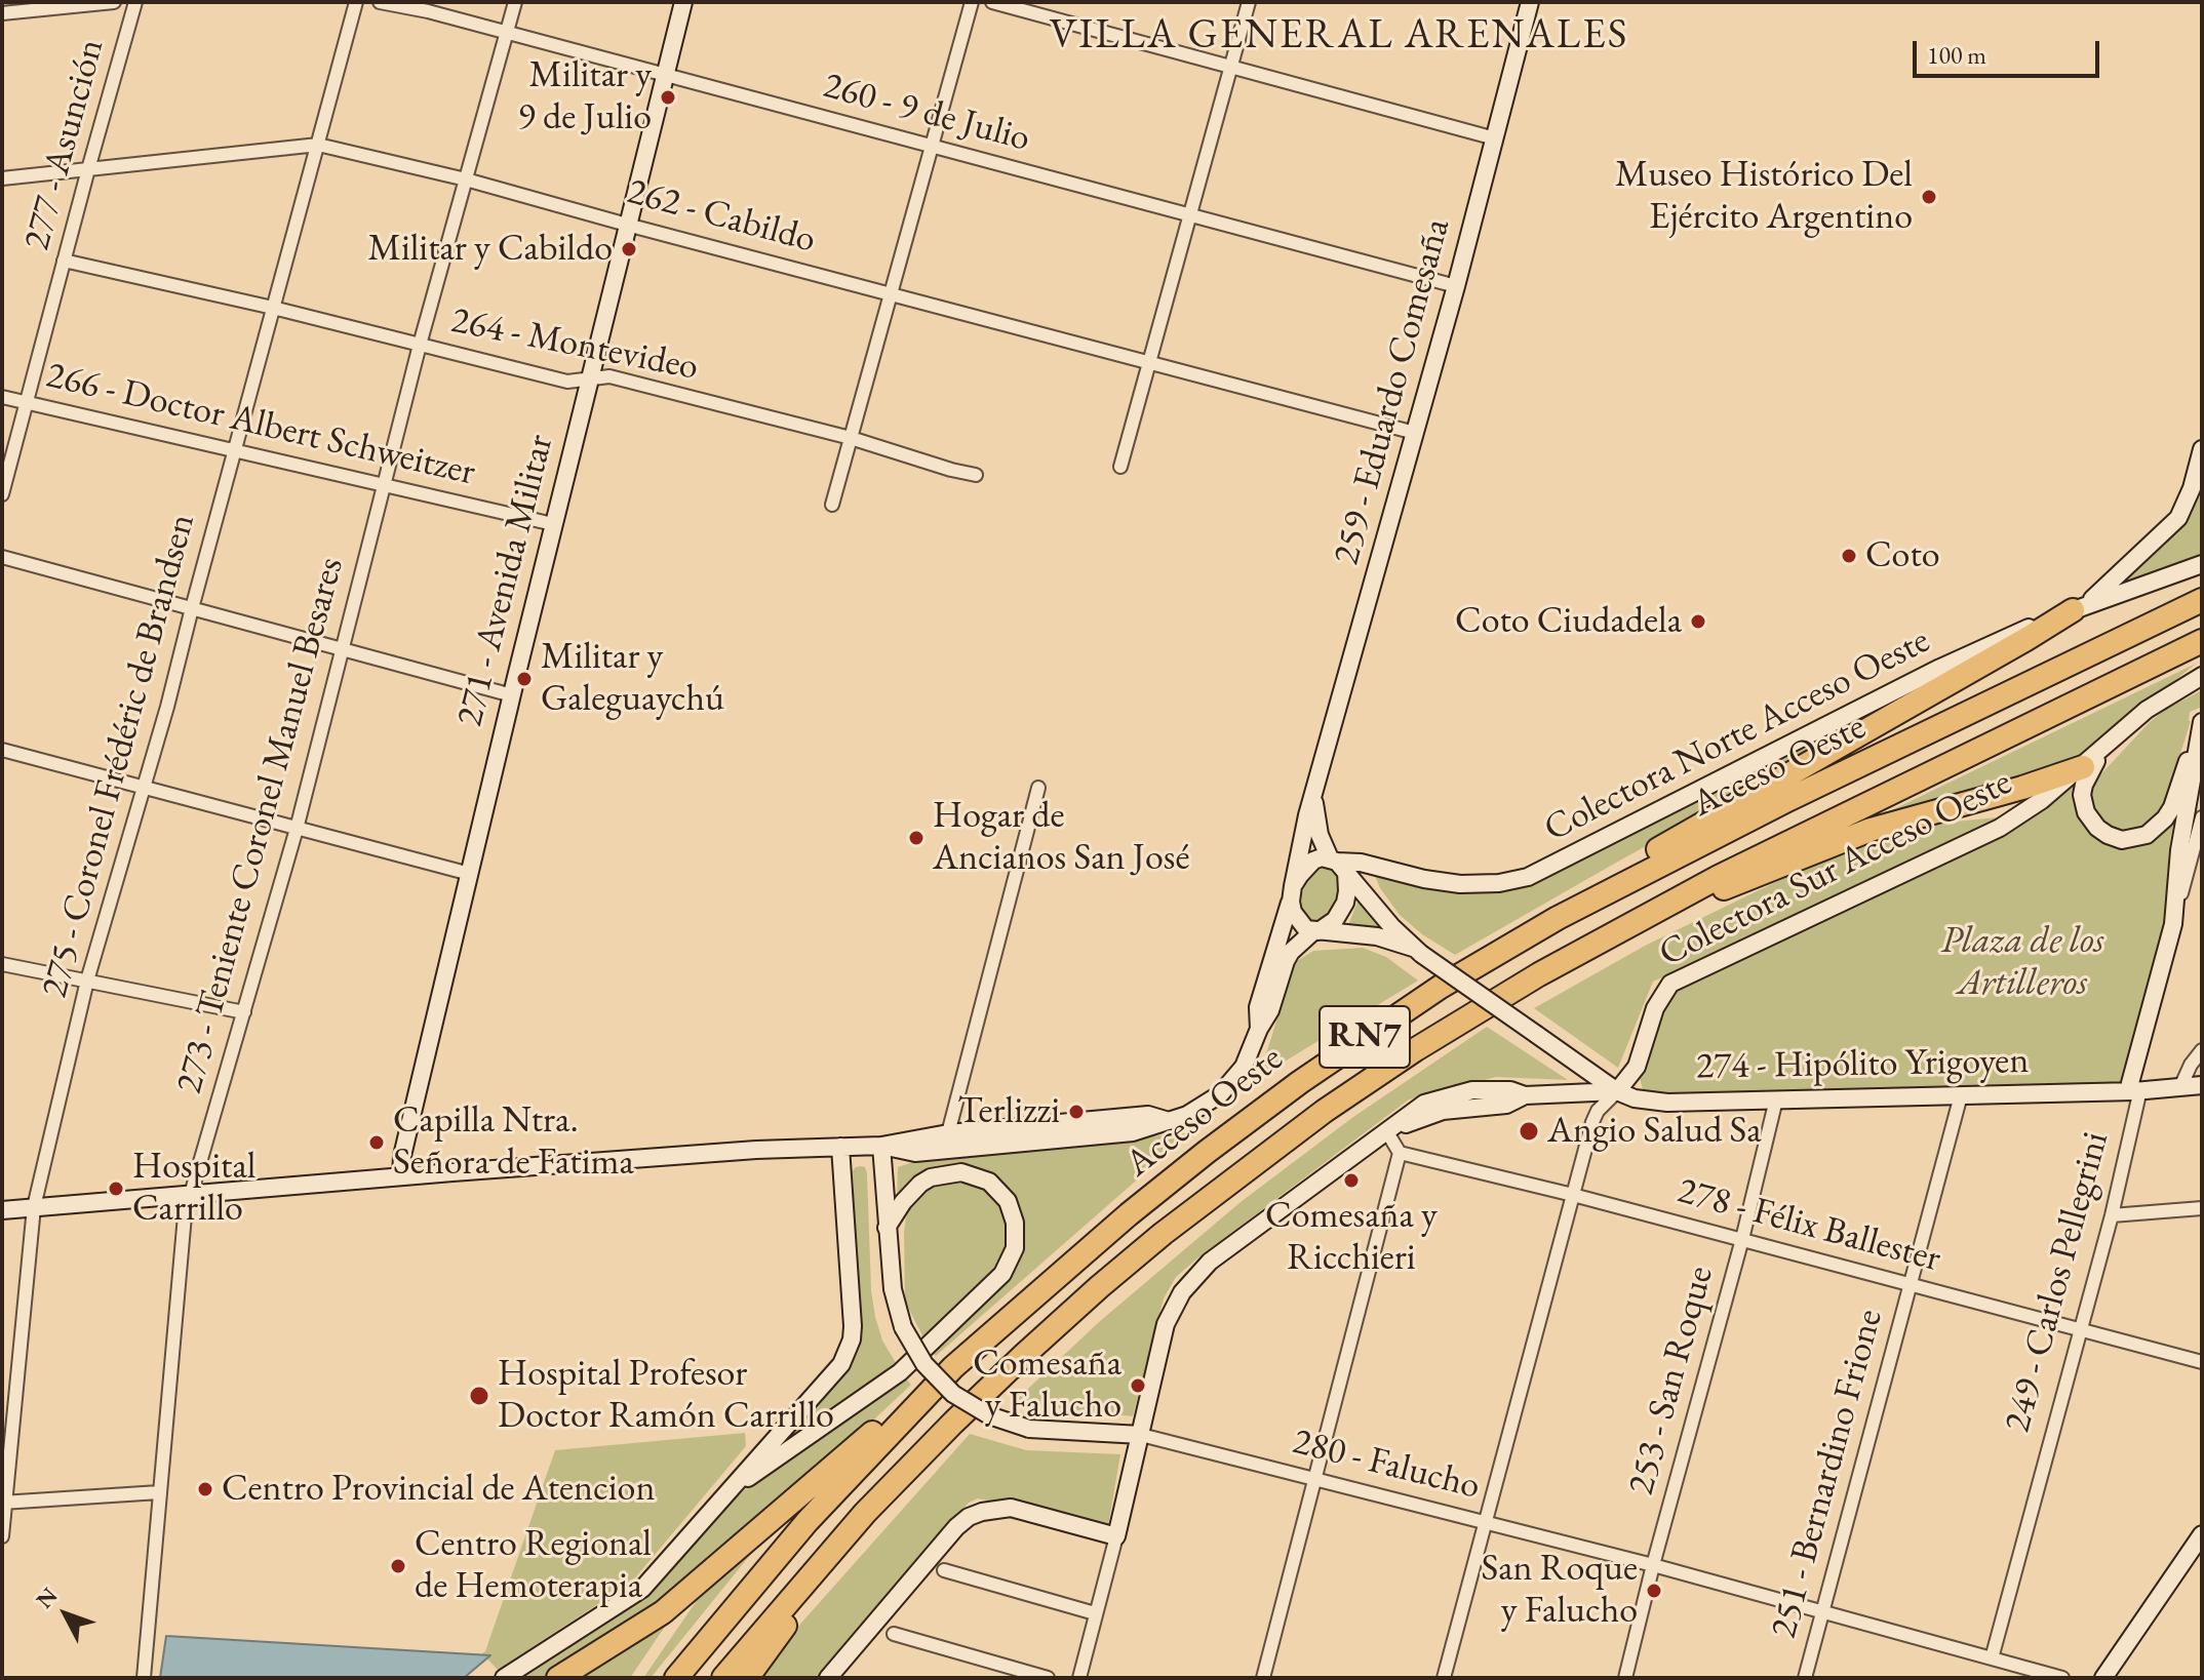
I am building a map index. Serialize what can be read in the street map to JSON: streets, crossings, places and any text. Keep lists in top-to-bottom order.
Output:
{
  "streets": {
    "highway": ["Acceso Oeste", "RN7"],
    "street": [
      "260 - 9 de Julio",
      "277 - Asunción",
      "262 - Cabildo",
      "264 - Montevideo",
      "259 - Eduardo Comesaña",
      "266 - Doctor Albert Schweitzer",
      "271 - Avenida Militar",
      "Colectora Norte Acceso Oeste",
      "275 - Coronel Frédéric de Brandsen",
      "273 - Teniente Coronel Manuel Besares",
      "Colectora Sur Acceso Oeste",
      "274 - Hipólito Yrigoyen",
      "278 - Félix Ballester",
      "249 - Carlos Pellegrini",
      "253 - San Roque",
      "280 - Falucho",
      "251 - Bernardino Frione"
    ]
  },
  "crossings": [
    ["260 - 9 de Julio", "259 - Eduardo Comesaña"],
    ["260 - 9 de Julio", "271 - Avenida Militar"],
    ["260 - 9 de Julio", "273 - Teniente Coronel Manuel Besares"],
    ["277 - Asunción", "262 - Cabildo"],
    ["277 - Asunción", "264 - Montevideo"],
    ["277 - Asunción", "266 - Doctor Albert Schweitzer"],
    ["262 - Cabildo", "259 - Eduardo Comesaña"],
    ["262 - Cabildo", "271 - Avenida Militar"],
    ["262 - Cabildo", "275 - Coronel Frédéric de Brandsen"],
    ["262 - Cabildo", "273 - Teniente Coronel Manuel Besares"],
    ["264 - Montevideo", "271 - Avenida Militar"],
    ["264 - Montevideo", "275 - Coronel Frédéric de Brandsen"],
    ["264 - Montevideo", "273 - Teniente Coronel Manuel Besares"],
    ["259 - Eduardo Comesaña", "Colectora Norte Acceso Oeste"],
    ["266 - Doctor Albert Schweitzer", "271 - Avenida Militar"],
    ["266 - Doctor Albert Schweitzer", "275 - Coronel Frédéric de Brandsen"],
    ["266 - Doctor Albert Schweitzer", "273 - Teniente Coronel Manuel Besares"],
    ["Colectora Sur Acceso Oeste", "274 - Hipólito Yrigoyen"],
    ["274 - Hipólito Yrigoyen", "249 - Carlos Pellegrini"],
    ["274 - Hipólito Yrigoyen", "253 - San Roque"],
    ["274 - Hipólito Yrigoyen", "251 - Bernardino Frione"],
    ["278 - Félix Ballester", "249 - Carlos Pellegrini"],
    ["278 - Félix Ballester", "253 - San Roque"],
    ["278 - Félix Ballester", "251 - Bernardino Frione"],
    ["249 - Carlos Pellegrini", "280 - Falucho"],
    ["253 - San Roque", "280 - Falucho"],
    ["280 - Falucho", "251 - Bernardino Frione"]
  ],
  "districts": ["VILLA GENERAL ARENALES"],
  "parks": ["Plaza de los Artilleros"],
  "places": [
    "Militar y 9 de Julio",
    "Museo Histórico Del Ejército Argentino",
    "Militar y Cabildo",
    "Coto",
    "Coto Ciudadela",
    "Militar y Galeguaychú",
    "Hogar de Ancianos San José",
    "Terlizzi",
    "Angio Salud Sa",
    "Capilla Ntra. Señora de Fatima",
    "Comesaña y Ricchieri",
    "Hospital Carrillo",
    "Comesaña y Falucho",
    "Hospital Profesor Doctor Ramón Carrillo",
    "Centro Provincial de Atencion",
    "Centro Regional de Hemoterapia",
    "San Roque y Falucho"
  ],
  "scale_bar": "100 m",
  "north": "top left"
}
